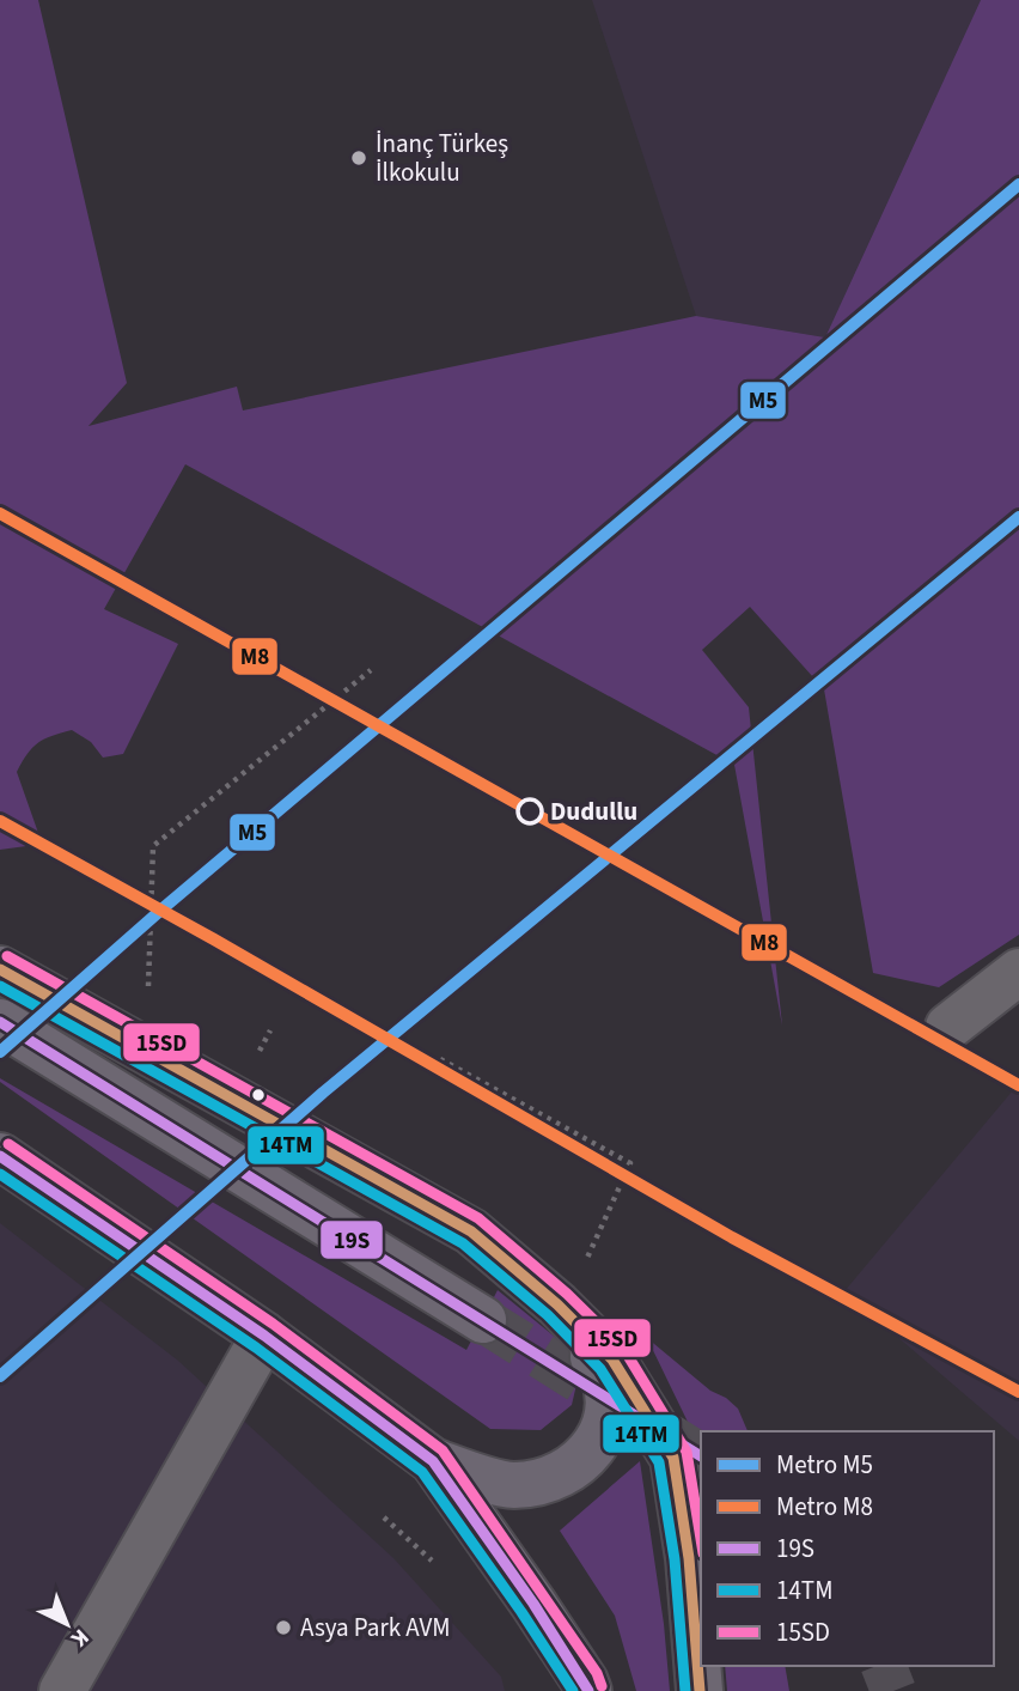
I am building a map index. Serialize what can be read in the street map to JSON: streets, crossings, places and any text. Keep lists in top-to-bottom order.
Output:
{
  "places": ["İnanç Türkeş İlkokulu", "Dudullu", "Asya Park AVM"],
  "lines": [
    "metro line M5",
    "metro line M8",
    "transit line 15SD",
    "transit line 14TM",
    "transit line 19S"
  ],
  "legend": [
    "Metro M5",
    "Metro M8",
    "19S",
    "14TM",
    "15SD"
  ],
  "north": "bottom right"
}
